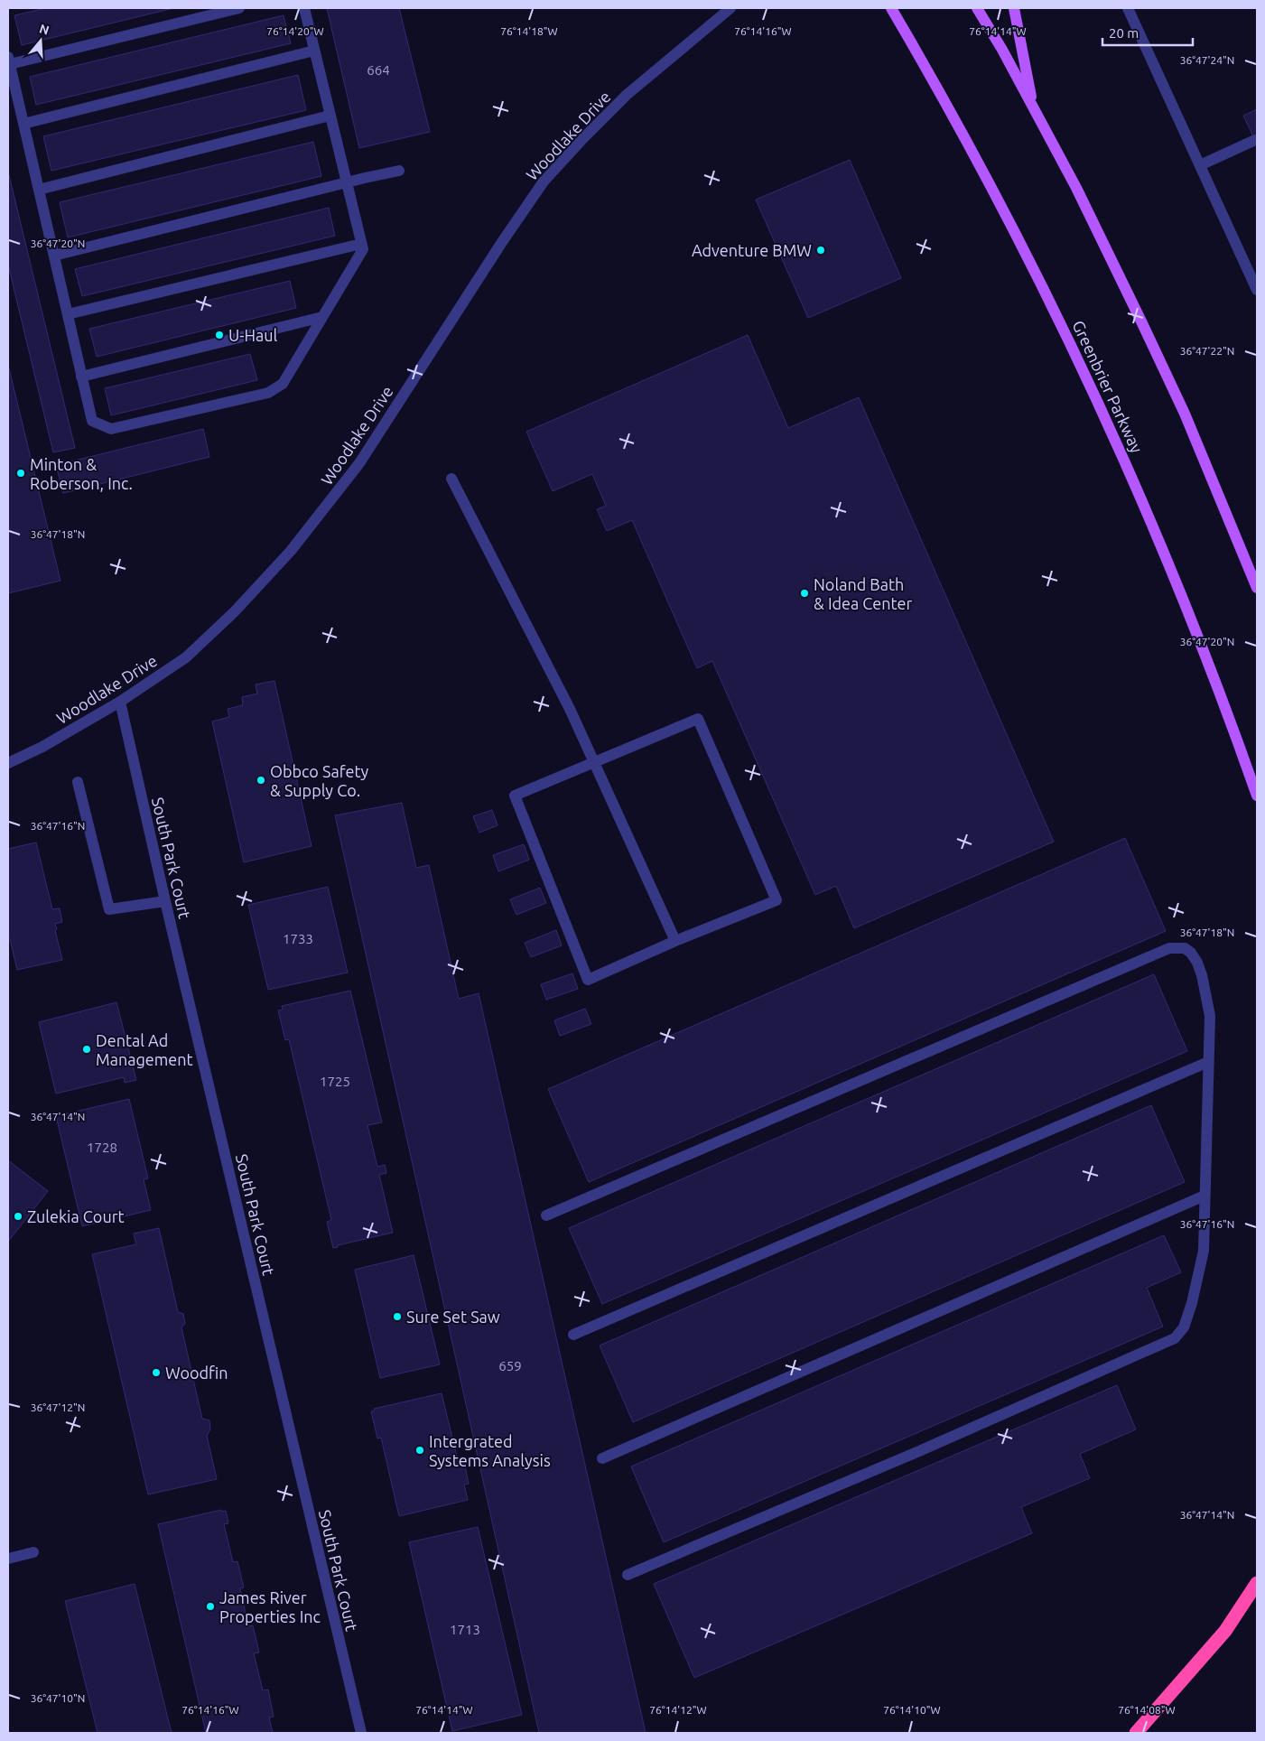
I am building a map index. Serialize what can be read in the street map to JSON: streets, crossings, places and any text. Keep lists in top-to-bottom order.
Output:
{
  "streets": {
    "main road": ["Greenbrier Parkway"],
    "street": ["Woodlake Drive", "South Park Court"]
  },
  "crossings": [
    ["Woodlake Drive", "South Park Court"]
  ],
  "places": [
    "Adventure BMW",
    "U-Haul",
    "Minton & Roberson, Inc.",
    "Noland Bath & Idea Center",
    "Obbco Safety & Supply Co.",
    "Dental Ad Management",
    "Zulekia Court",
    "Sure Set Saw",
    "Woodfin",
    "Intergrated Systems Analysis",
    "James River Properties Inc"
  ],
  "house_numbers": [
    "664",
    "1733",
    "1725",
    "1728",
    "659",
    "1713"
  ],
  "scale_bar": "20 m",
  "north": "top",
  "coordinates": [
    "76°14'20\"W",
    "76°14'18\"W",
    "76°14'16\"W",
    "76°14'14\"W",
    "36°47'24\"N",
    "36°47'20\"N",
    "36°47'22\"N",
    "36°47'18\"N",
    "36°47'16\"N",
    "36°47'14\"N",
    "36°47'12\"N",
    "36°47'10\"N",
    "76°14'12\"W",
    "76°14'10\"W",
    "76°14'08\"W"
  ]
}
